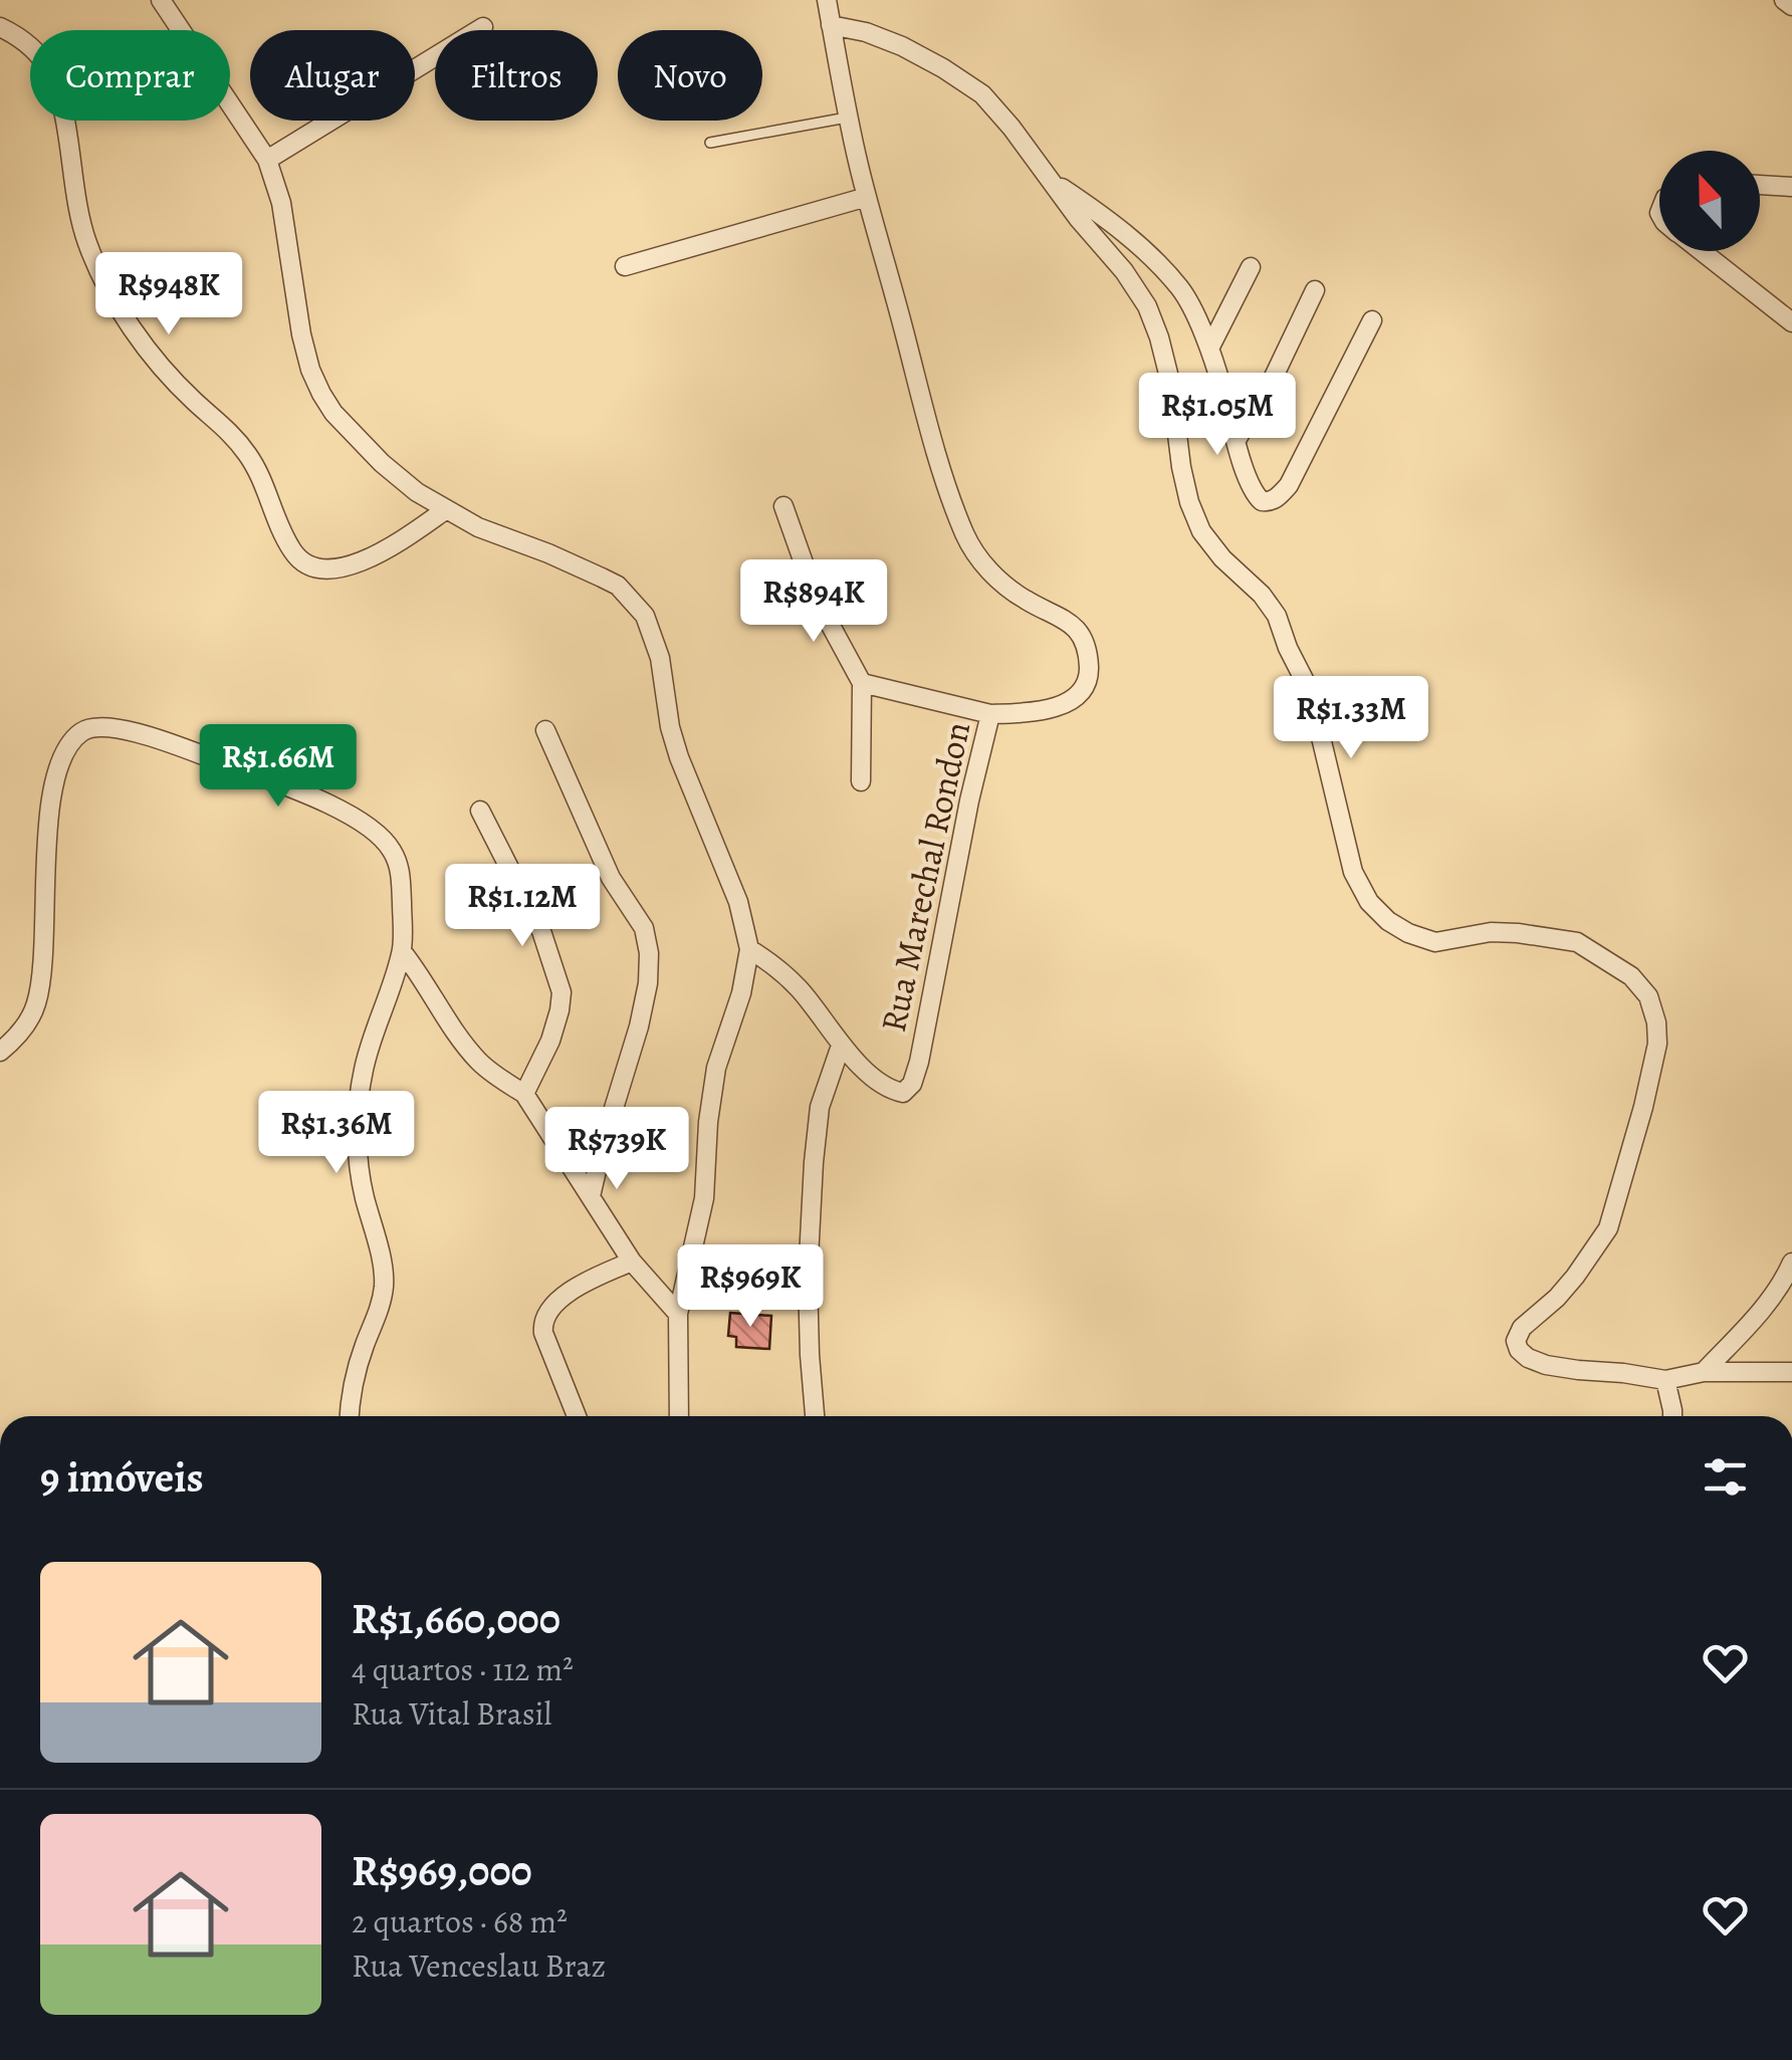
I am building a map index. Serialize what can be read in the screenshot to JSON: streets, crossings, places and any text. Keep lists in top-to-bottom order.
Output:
{
  "streets": {
    "street": ["Rua Marechal Rondon"]
  },
  "north": "top",
  "page": {
    "chip": [
      "Comprar",
      "Alugar",
      "Filtros",
      "Novo"
    ],
    "price": [
      "R$948K",
      "R$1.05M",
      "R$894K",
      "R$1.33M",
      "R$1.66M",
      "R$1.12M",
      "R$1.36M",
      "R$739K",
      "R$969K"
    ],
    "heading": "9 imóveis",
    "list": [
      {
        "name": "R$1,660,000",
        "note": "4 quartos · 112 m² · Rua Vital Brasil"
      },
      {
        "name": "R$969,000",
        "note": "2 quartos · 68 m² · Rua Venceslau Braz"
      }
    ]
  }
}
